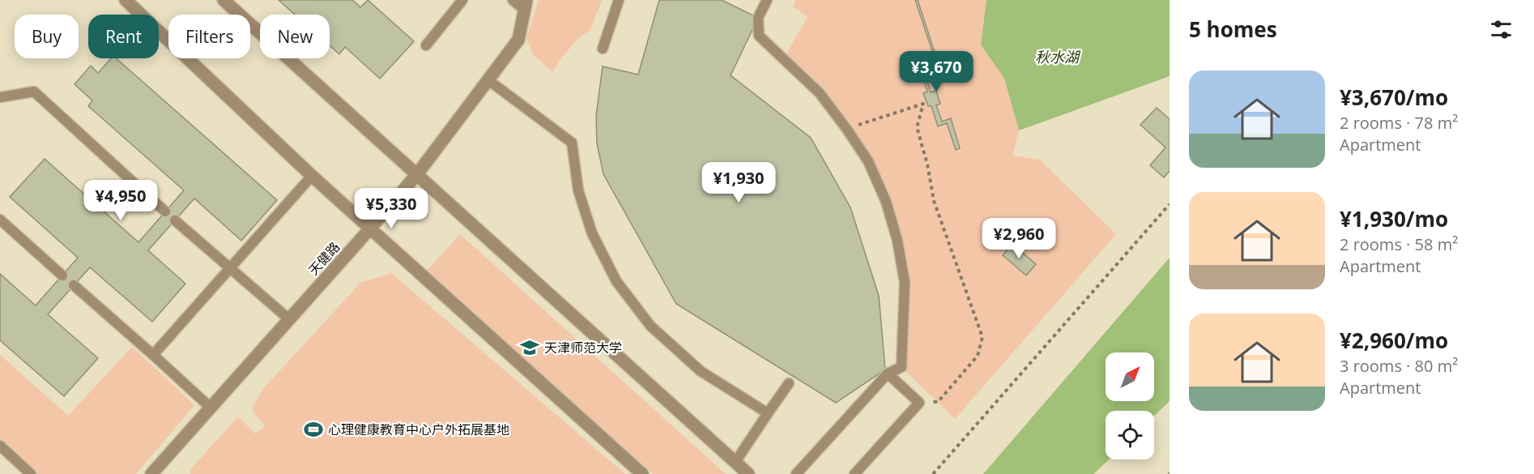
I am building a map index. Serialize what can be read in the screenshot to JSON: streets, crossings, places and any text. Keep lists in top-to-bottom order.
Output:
{
  "streets": {
    "street": ["天健路"]
  },
  "water": ["秋水湖"],
  "places": {
    "school or university": ["天津师范大学"],
    "sports": ["心理健康教育中心户外拓展基地"]
  },
  "north": "top right",
  "page": {
    "heading": "5 homes",
    "chip": [
      "Buy",
      "Rent",
      "Filters",
      "New"
    ],
    "price": [
      "¥3,670",
      "¥1,930",
      "¥4,950",
      "¥5,330",
      "¥2,960"
    ],
    "list": [
      {
        "name": "¥3,670/mo",
        "note": "2 rooms · 78 m² · Apartment"
      },
      {
        "name": "¥1,930/mo",
        "note": "2 rooms · 58 m² · Apartment"
      },
      {
        "name": "¥2,960/mo",
        "note": "3 rooms · 80 m² · Apartment"
      }
    ]
  }
}
